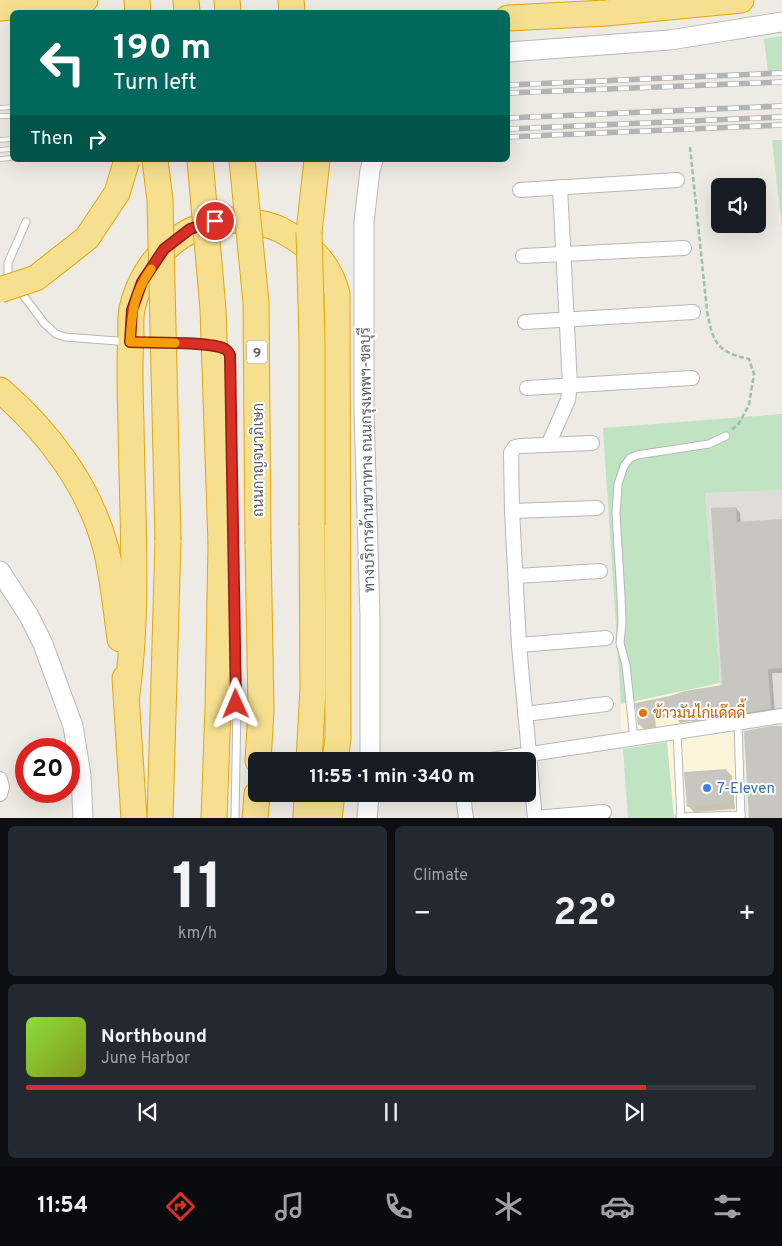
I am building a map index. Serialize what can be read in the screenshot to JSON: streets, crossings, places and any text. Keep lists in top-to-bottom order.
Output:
{
  "streets": {
    "highway": ["9", "ถนนกาญจนาภิเษก"],
    "main road": ["ทางบริการด้านขวาทาง ถนนกรุงเทพฯ-ชลบุรี"]
  },
  "places": ["ข้าวมันไก่แด๊ดดี้", "7-Eleven"],
  "page": {
    "turn": ["190 m", "Turn left"],
    "then": "Then",
    "limit": "20",
    "trip": "11:55 · 1 min · 340 m",
    "tile": [
      ["11", "km/h"],
      "Climate"
    ],
    "heat": ["−", "22°", "+"],
    "song": ["Northbound", "June Harbor"],
    "tabs": "11:54"
  }
}
